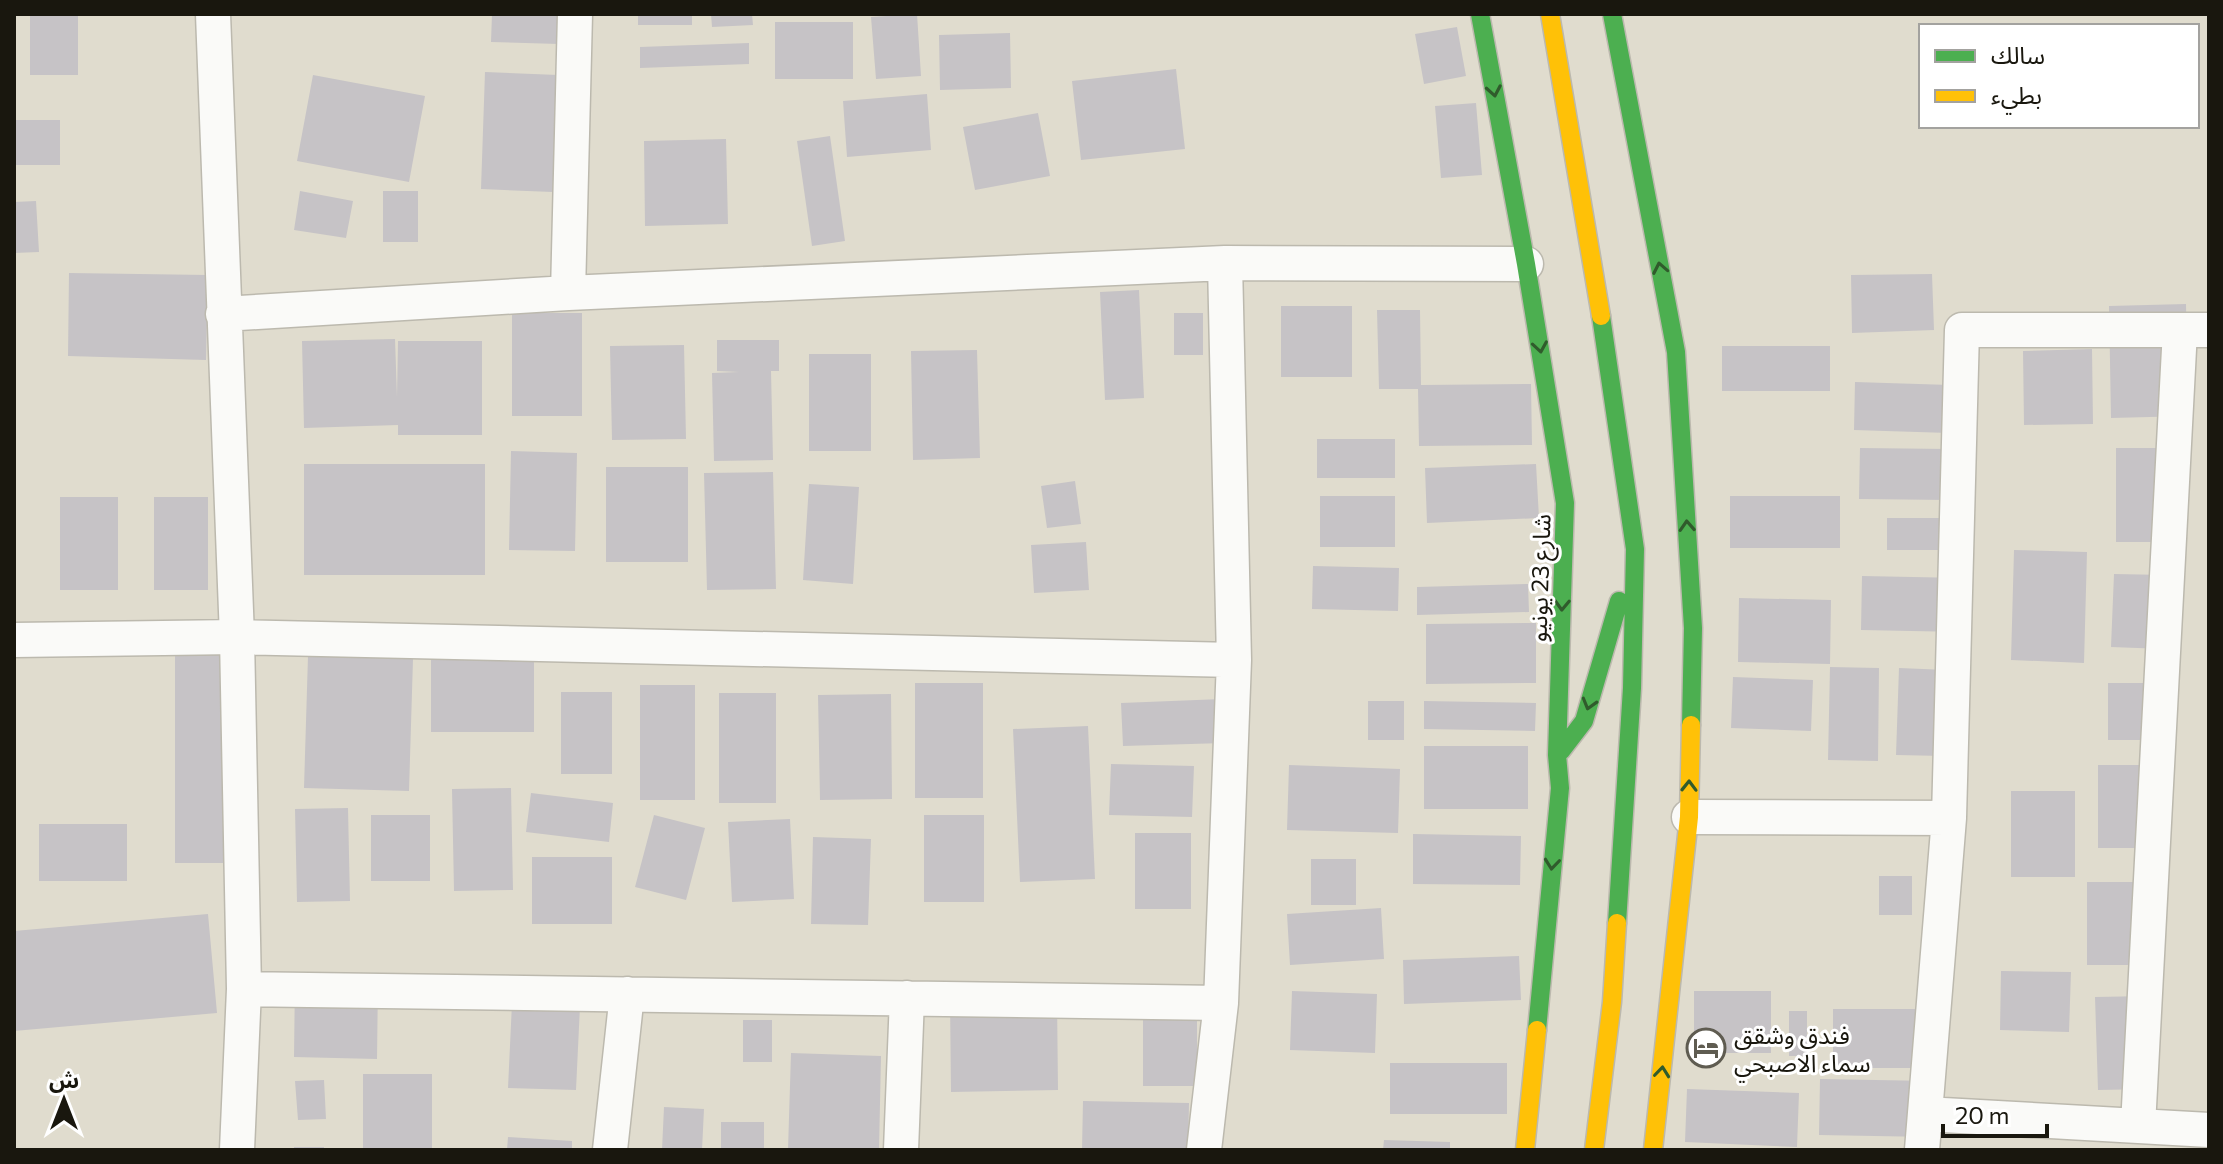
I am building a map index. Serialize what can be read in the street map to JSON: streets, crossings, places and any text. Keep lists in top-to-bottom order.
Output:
{
  "streets": {
    "street": ["شارع 23 يونيو"]
  },
  "places": {
    "hotel": ["فندق وشقق سماء الاصبحي"]
  },
  "legend": ["سالك", "بطيء"],
  "scale_bar": "20 m",
  "north": "top"
}
